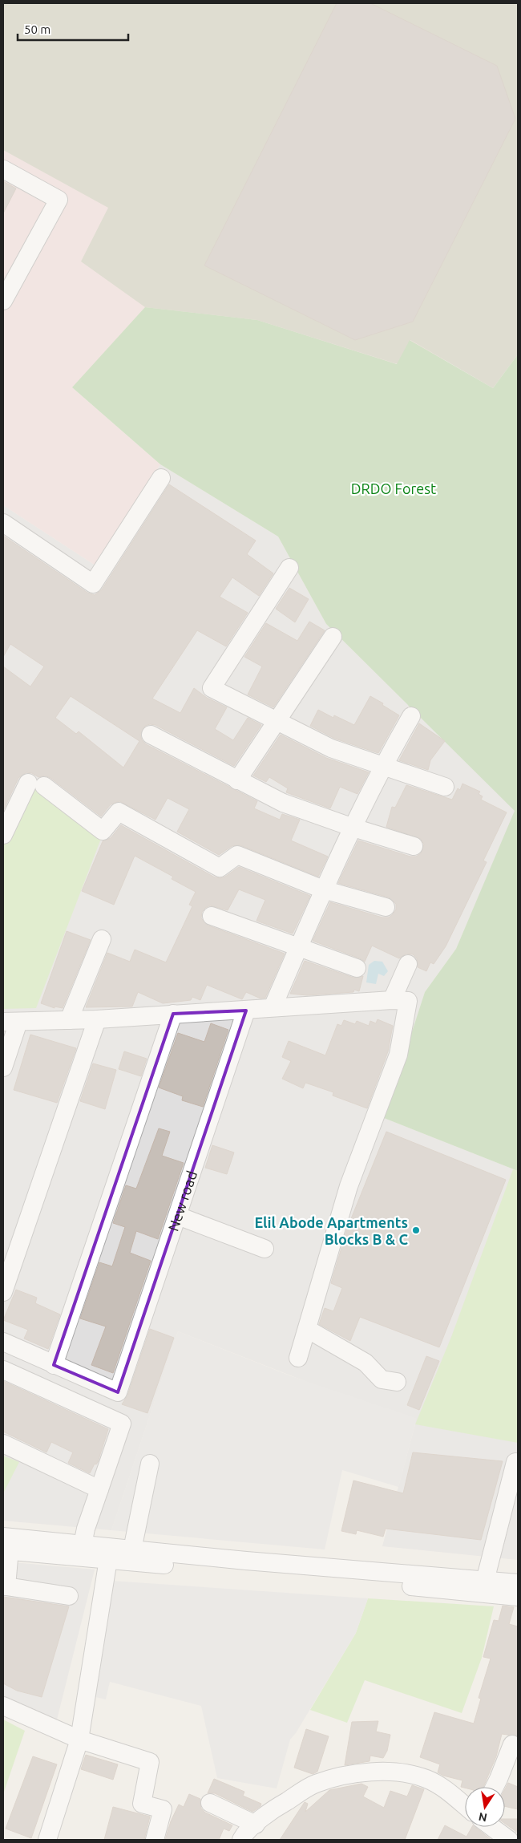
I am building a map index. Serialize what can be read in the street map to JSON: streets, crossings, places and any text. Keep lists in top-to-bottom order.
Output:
{
  "streets": {
    "street": ["New road"]
  },
  "parks": ["DRDO Forest"],
  "places": ["Elil Abode Apartments Blocks B & C"],
  "scale_bar": "50 m",
  "north": "bottom"
}
